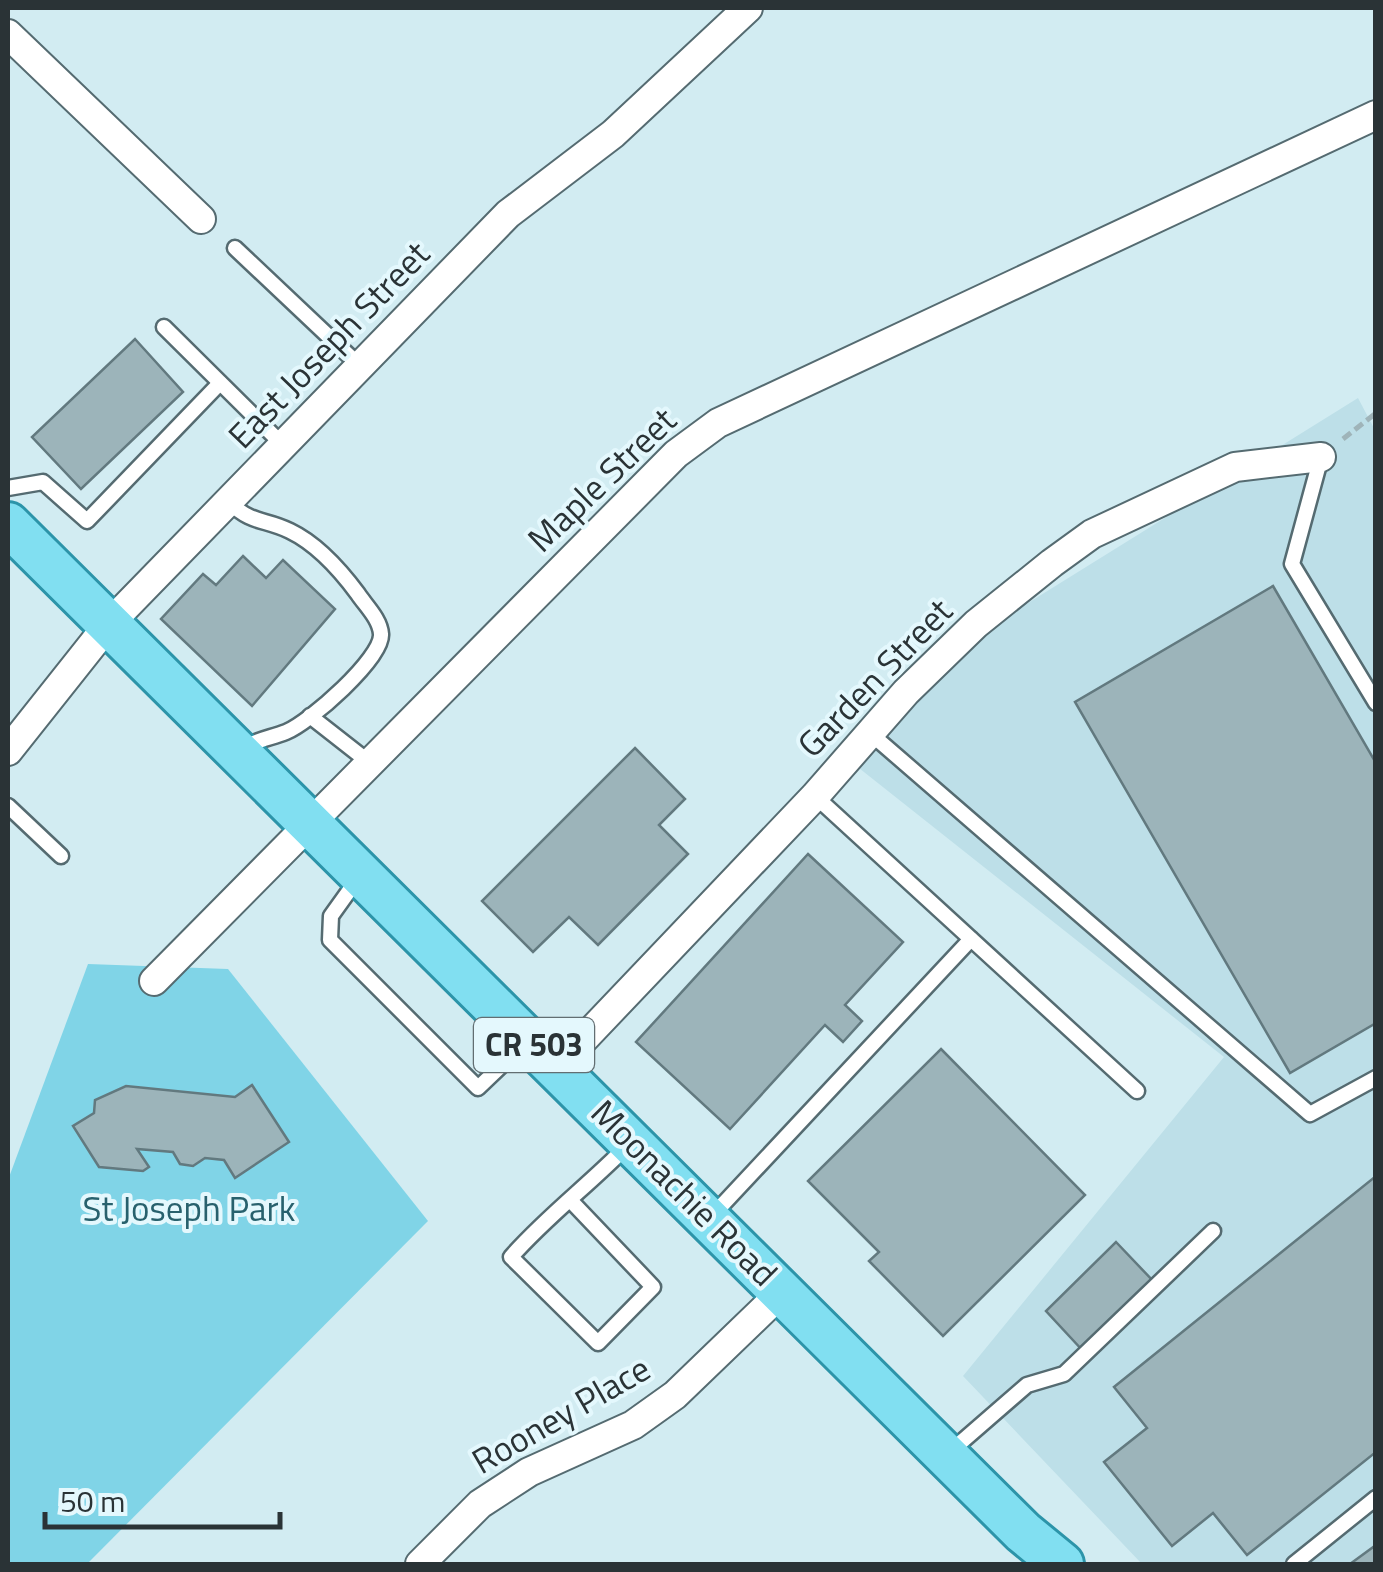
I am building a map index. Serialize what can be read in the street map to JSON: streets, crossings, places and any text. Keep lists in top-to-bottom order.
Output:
{
  "streets": {
    "main road": ["CR 503", "Moonachie Road"],
    "street": [
      "East Joseph Street",
      "Maple Street",
      "Garden Street",
      "Rooney Place"
    ]
  },
  "crossings": [
    ["East Joseph Street", "Moonachie Road"],
    ["Maple Street", "Moonachie Road"],
    ["Garden Street", "Moonachie Road"],
    ["Moonachie Road", "Rooney Place"]
  ],
  "parks": ["St Joseph Park"],
  "scale_bar": "50 m"
}
